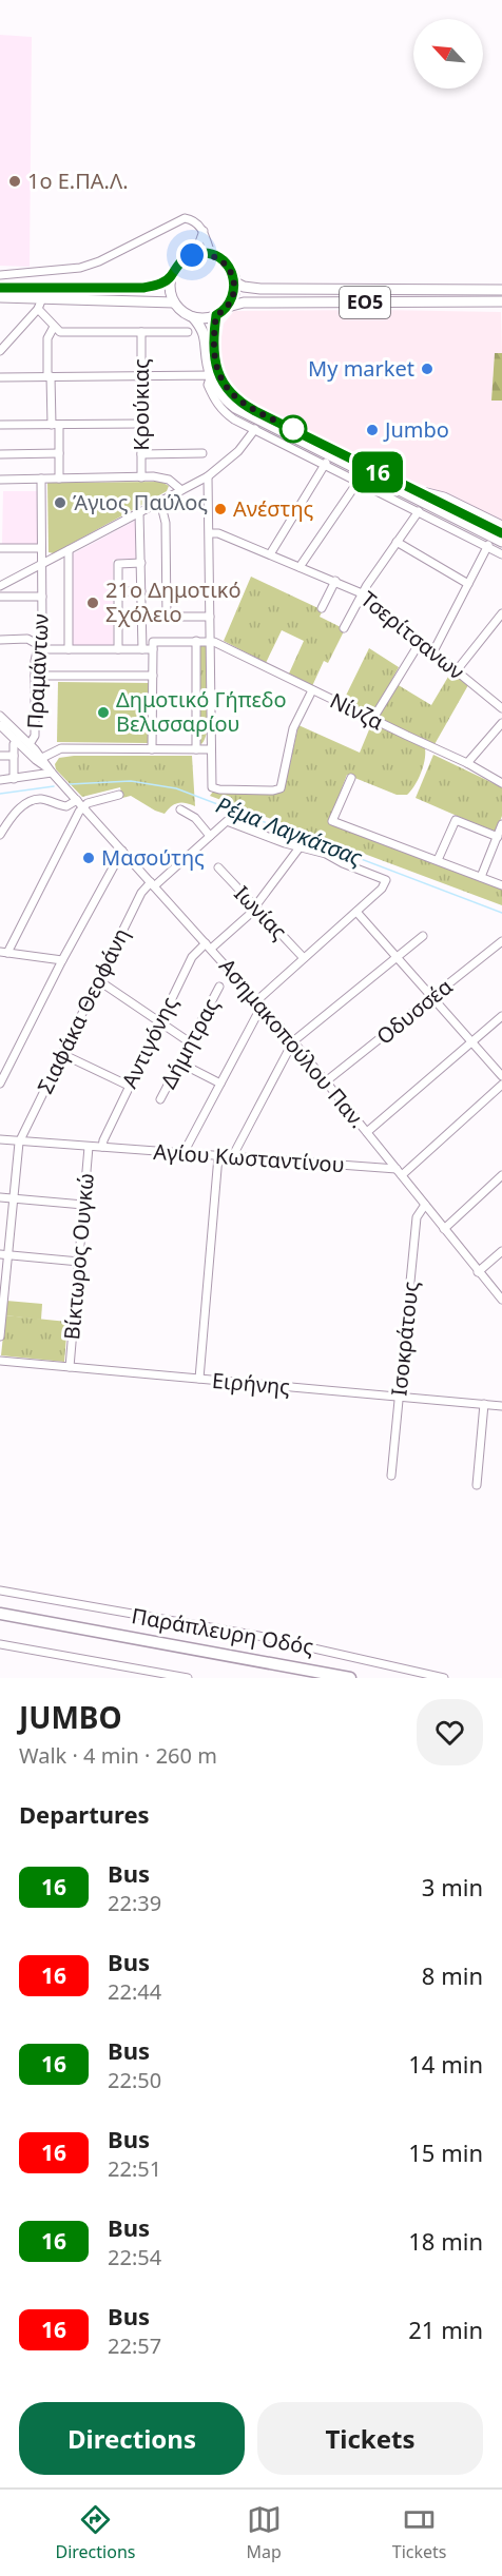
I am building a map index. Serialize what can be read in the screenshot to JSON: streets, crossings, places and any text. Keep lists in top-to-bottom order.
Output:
{
  "streets": {
    "main road": ["ΕΟ5"],
    "street": [
      "Κρούκιας",
      "Τσερίτσανων",
      "Πραμάντων",
      "Νίνζα",
      "Ιωνίας",
      "Σιαφάκα Θεοφάνη",
      "Οδυσσέα",
      "Αντιγόνης",
      "Δήμητρας",
      "Ασημακοπούλου Παν.",
      "Αγίου Κωσταντίνου",
      "Βίκτωρος Ουγκώ",
      "Ισοκράτους",
      "Ειρήνης",
      "Παράπλευρη Οδός"
    ]
  },
  "crossings": [
    ["Ιωνίας", "Αντιγόνης"],
    ["Σιαφάκα Θεοφάνη", "Αντιγόνης"],
    ["Σιαφάκα Θεοφάνη", "Ασημακοπούλου Παν."],
    ["Σιαφάκα Θεοφάνη", "Αγίου Κωσταντίνου"],
    ["Οδυσσέα", "Ασημακοπούλου Παν."],
    ["Αντιγόνης", "Ασημακοπούλου Παν."],
    ["Αντιγόνης", "Αγίου Κωσταντίνου"],
    ["Ασημακοπούλου Παν.", "Αγίου Κωσταντίνου"],
    ["Ασημακοπούλου Παν.", "Ισοκράτους"],
    ["Αγίου Κωσταντίνου", "Βίκτωρος Ουγκώ"],
    ["Βίκτωρος Ουγκώ", "Ειρήνης"],
    ["Ισοκράτους", "Ειρήνης"]
  ],
  "water": ["Ρέμα Λαγκάτσας"],
  "places": [
    "1ο Ε.ΠΑ.Λ.",
    "My market",
    "Jumbo",
    "Άγιος Παύλος",
    "Ανέστης",
    "21ο Δημοτικό Σχόλειο",
    "Δημοτικό Γήπεδο Βελισσαρίου",
    "Μασούτης"
  ],
  "lines": ["bus line 16"],
  "north": "top left",
  "page": {
    "on_map": "16",
    "heading": [
      ["JUMBO", "Walk · 4 min · 260 m"],
      "Departures"
    ],
    "list": [
      {
        "mark": "16",
        "name": "Bus",
        "note": "22:39",
        "value": "3 min"
      },
      {
        "mark": "16",
        "name": "Bus",
        "note": "22:44",
        "value": "8 min"
      },
      {
        "mark": "16",
        "name": "Bus",
        "note": "22:50",
        "value": "14 min"
      },
      {
        "mark": "16",
        "name": "Bus",
        "note": "22:51",
        "value": "15 min"
      },
      {
        "mark": "16",
        "name": "Bus",
        "note": "22:54",
        "value": "18 min"
      },
      {
        "mark": "16",
        "name": "Bus",
        "note": "22:57",
        "value": "21 min"
      }
    ],
    "buttons": ["Directions", "Tickets"],
    "tabs": ["Directions", "Map", "Tickets"]
  }
}
